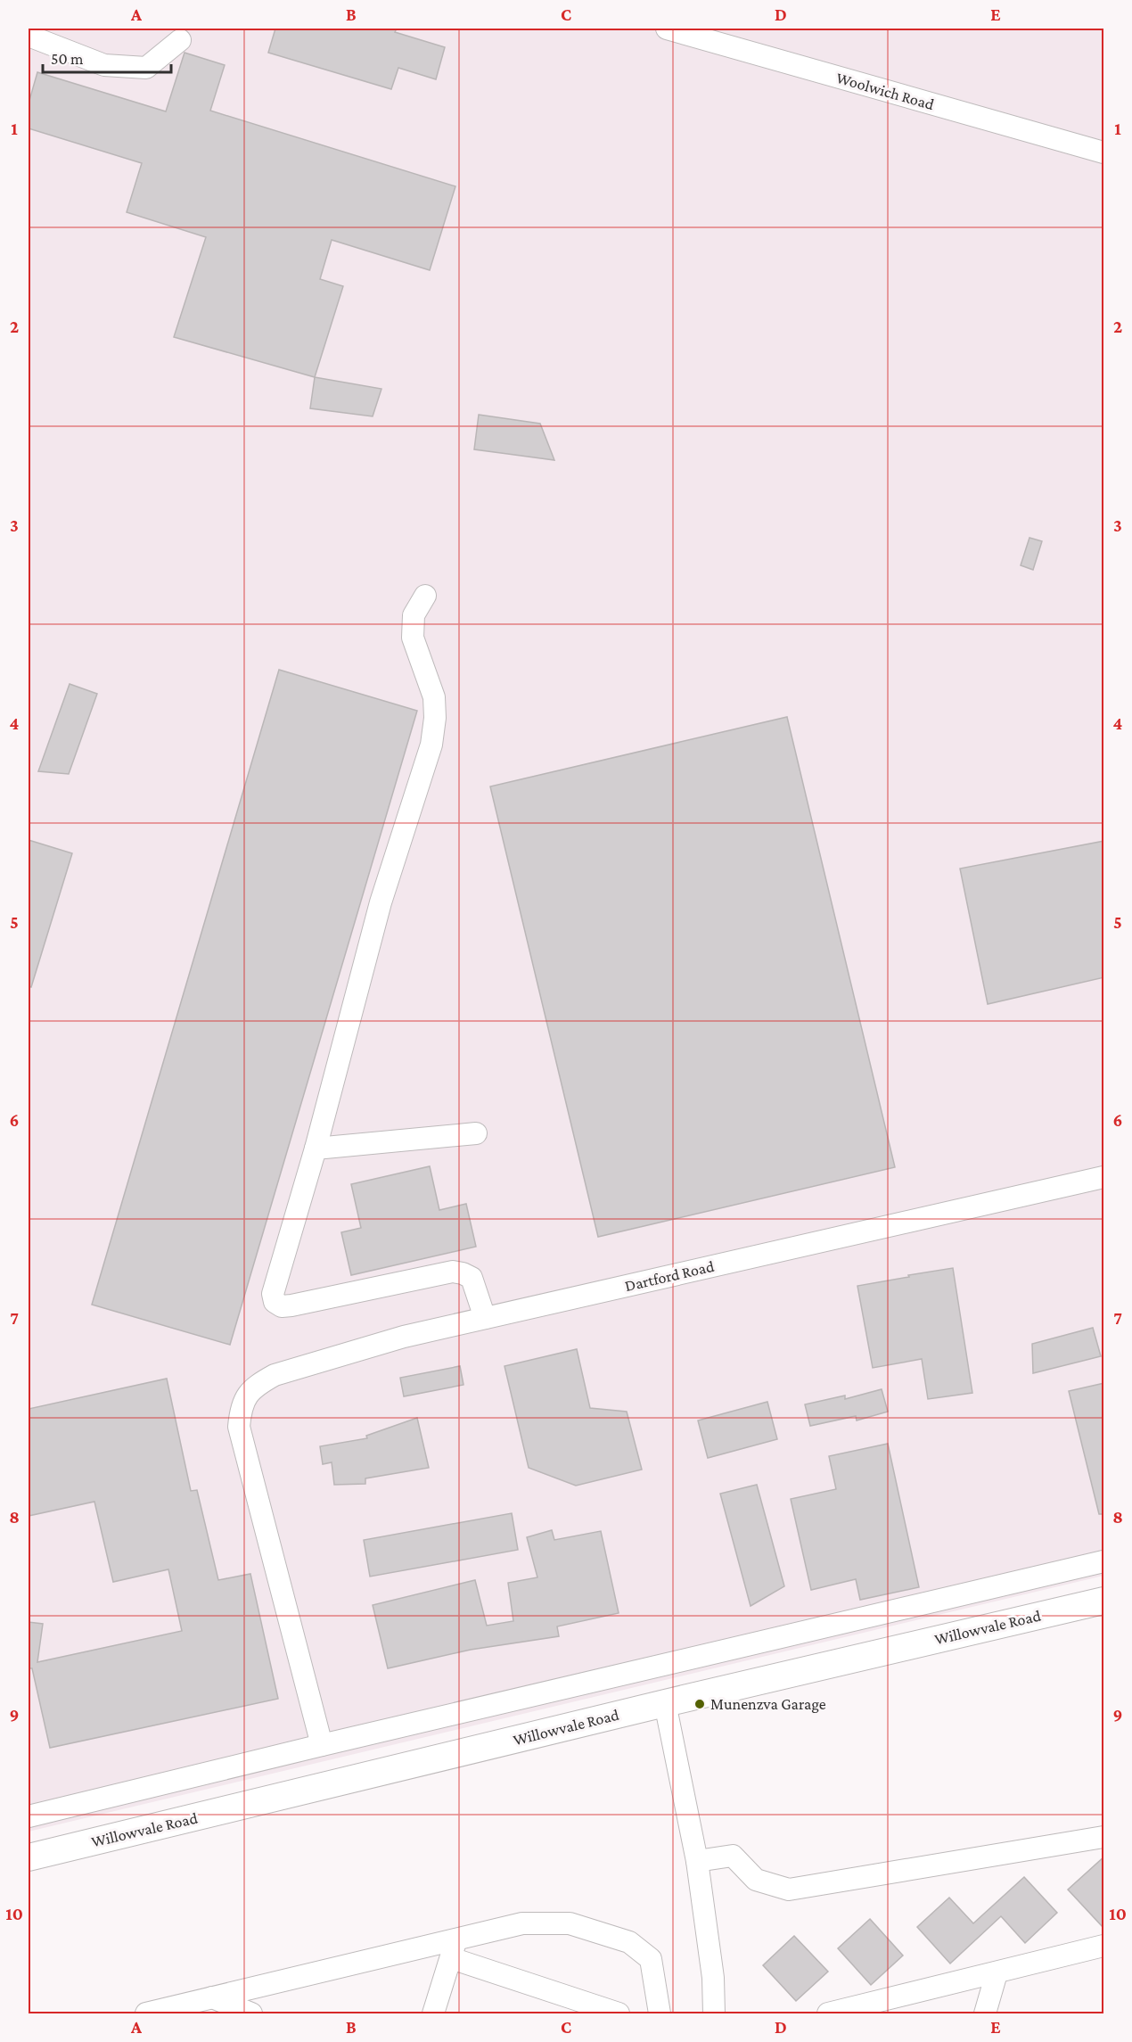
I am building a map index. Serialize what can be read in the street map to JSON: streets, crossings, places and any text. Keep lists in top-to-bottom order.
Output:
{
  "streets": {
    "main road": ["Willowvale Road"],
    "street": ["Woolwich Road", "Dartford Road"]
  },
  "places": ["Munenzva Garage"],
  "scale_bar": "50 m",
  "grid": {
    "columns": [
      "A",
      "B",
      "C",
      "D",
      "E"
    ],
    "rows": [
      "1",
      "2",
      "3",
      "4",
      "5",
      "6",
      "7",
      "8",
      "9",
      "10"
    ]
  }
}
